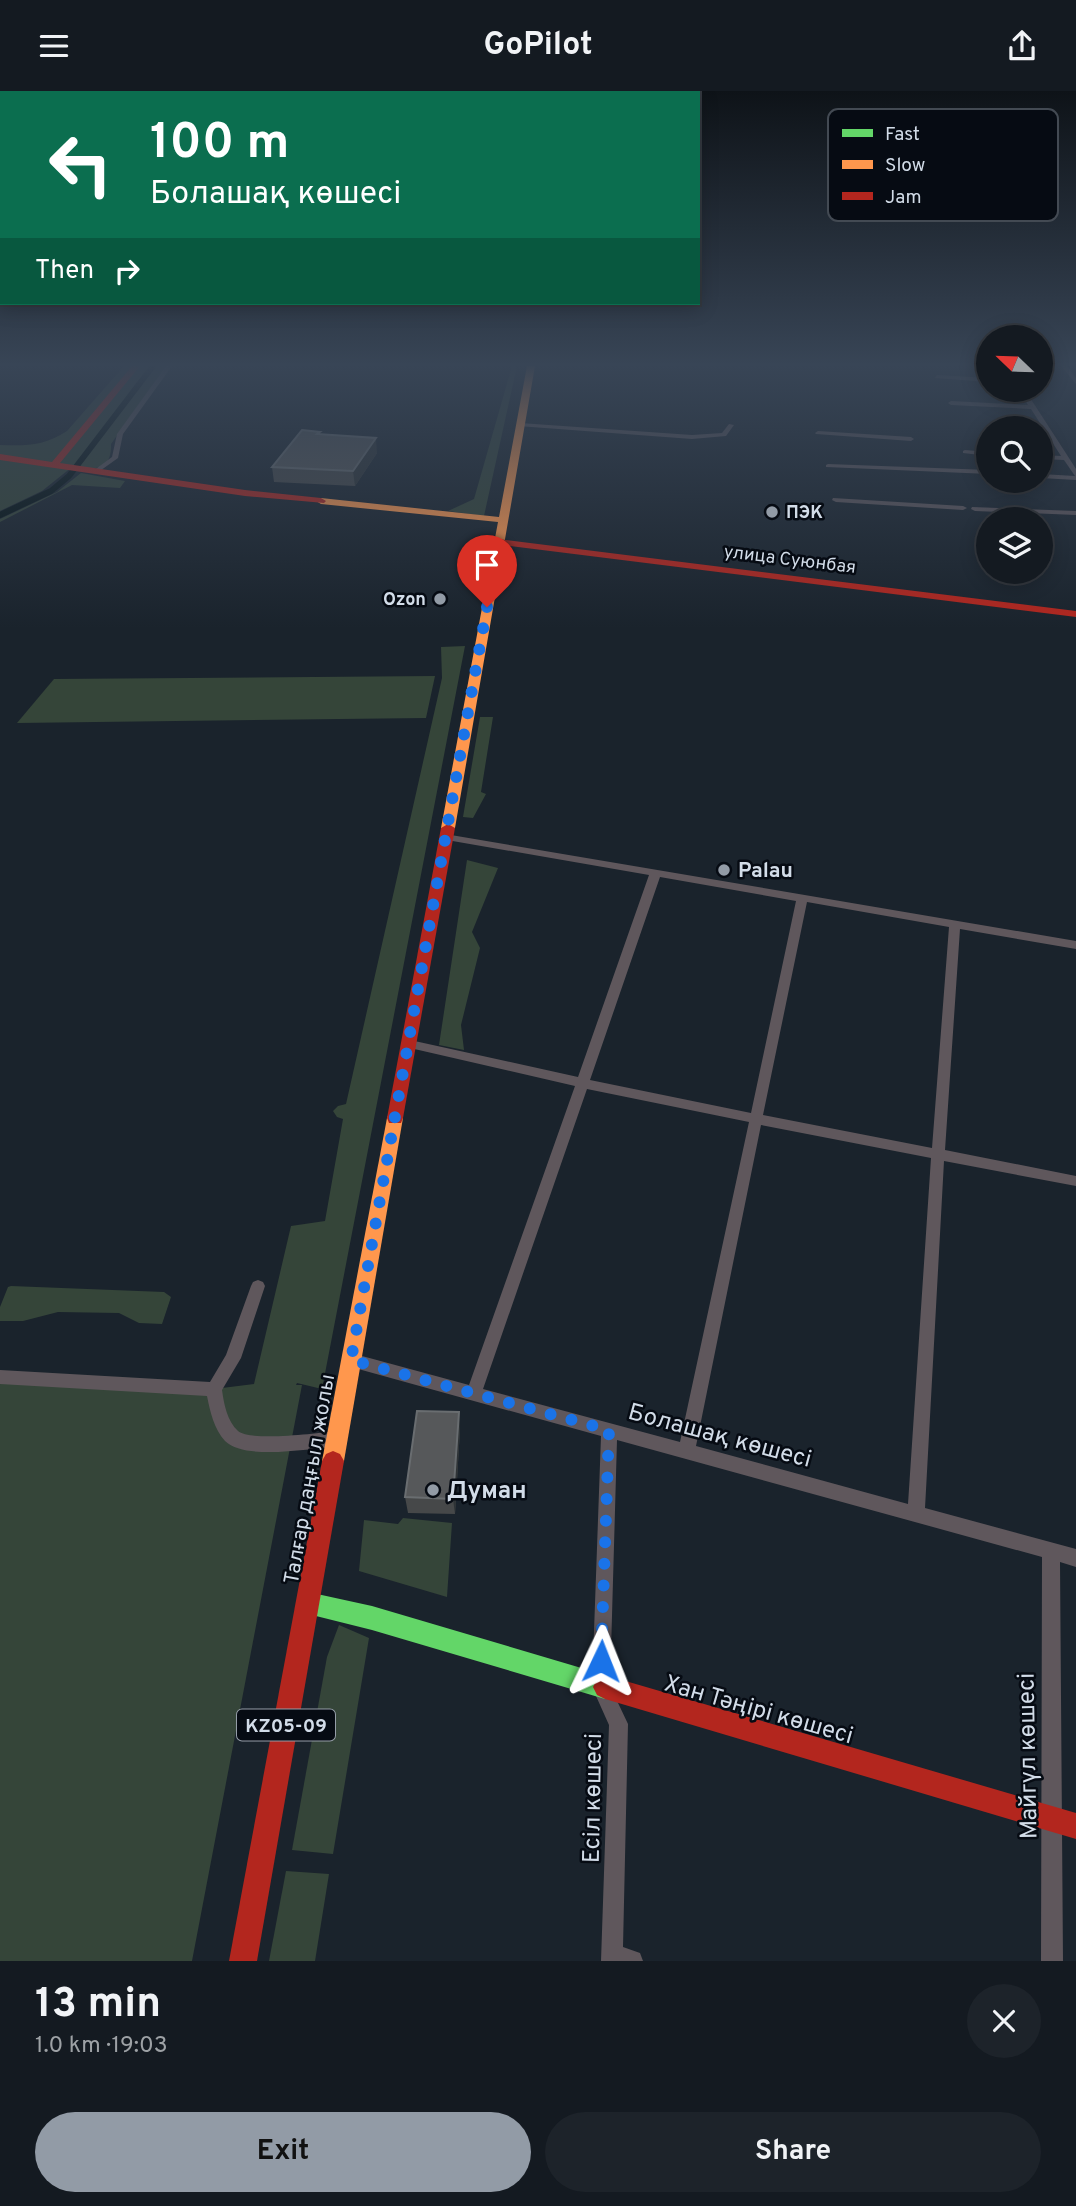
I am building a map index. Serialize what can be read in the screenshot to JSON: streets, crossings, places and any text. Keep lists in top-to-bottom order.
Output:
{
  "streets": {
    "street": [
      "улица Суюнбая",
      "Болашақ көшесі",
      "Талғар даңғыл жолы",
      "Хан Тәңірі көшесі",
      "KZ05-09",
      "Майгүл көшесі",
      "Есіл көшесі"
    ]
  },
  "crossings": [
    ["улица Суюнбая", "Талғар даңғыл жолы"],
    ["Болашақ көшесі", "Талғар даңғыл жолы"],
    ["Болашақ көшесі", "Майгүл көшесі"],
    ["Болашақ көшесі", "Есіл көшесі"],
    ["Талғар даңғыл жолы", "Хан Тәңірі көшесі"],
    ["Хан Тәңірі көшесі", "Майгүл көшесі"],
    ["Хан Тәңірі көшесі", "Есіл көшесі"]
  ],
  "places": [
    "ПЭК",
    "Ozon",
    "Palau",
    "Думан"
  ],
  "legend": ["Fast", "Slow", "Jam"],
  "north": "top left",
  "page": {
    "header": "GoPilot",
    "turn": ["100 m", "Болашақ көшесі"],
    "then": "Then",
    "heading": ["13 min", "1.0 km · 19:03"],
    "buttons": ["Exit", "Share"]
  }
}
